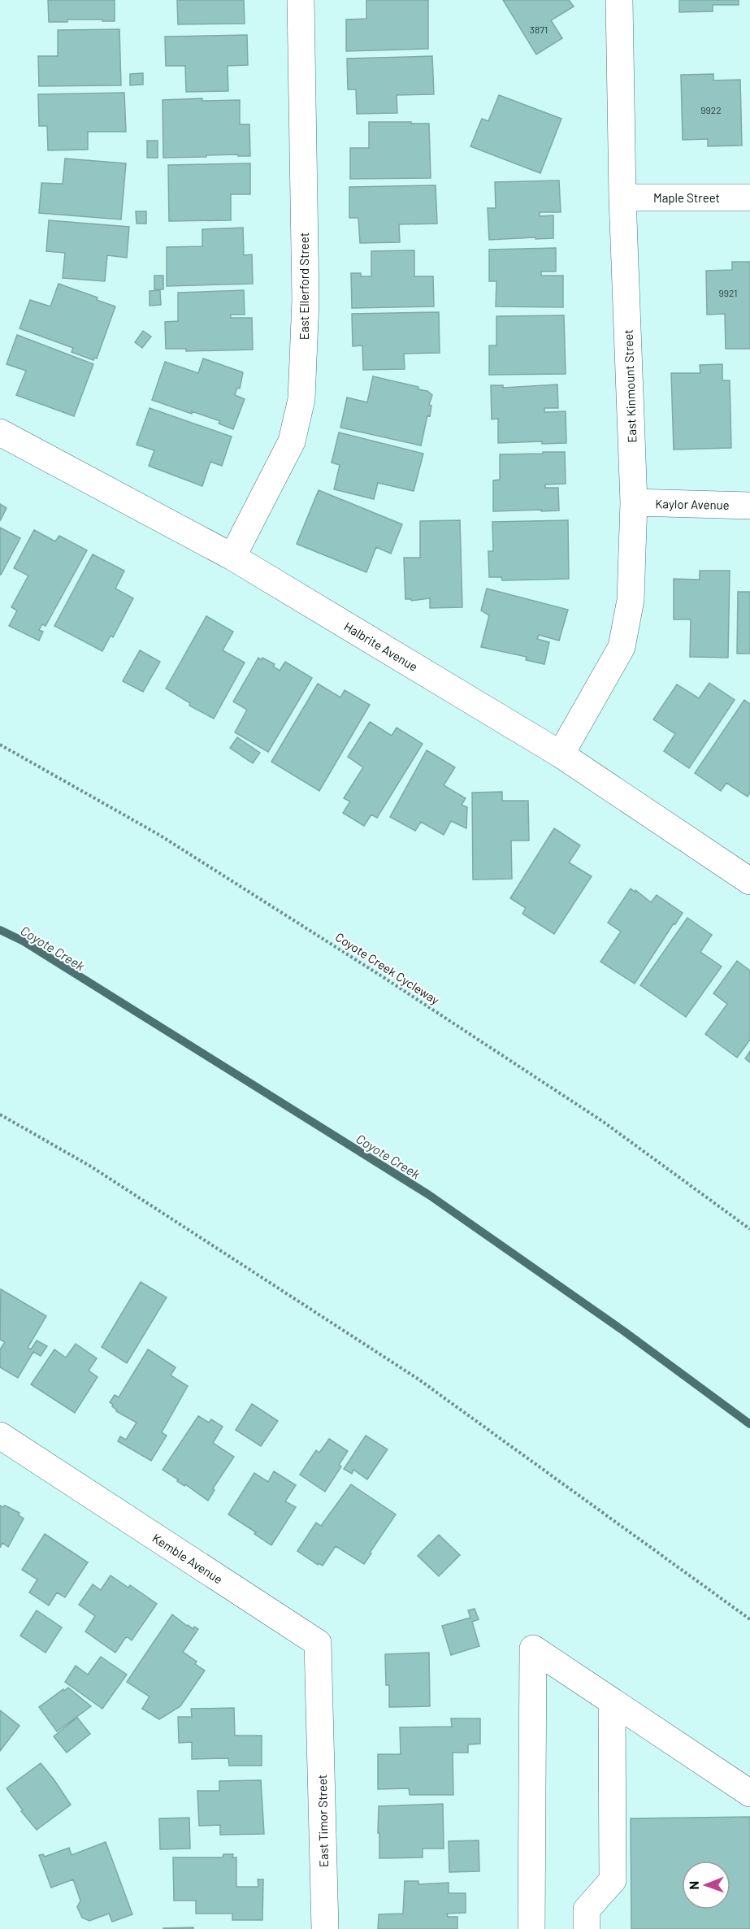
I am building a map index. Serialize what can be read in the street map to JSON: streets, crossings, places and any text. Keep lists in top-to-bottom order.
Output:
{
  "streets": {
    "street": [
      "Maple Street",
      "East Ellerford Street",
      "East Kinmount Street",
      "Kaylor Avenue",
      "Halbrite Avenue",
      "Kemble Avenue",
      "East Timor Street"
    ],
    "path": ["Coyote Creek Cycleway"]
  },
  "crossings": [
    ["Maple Street", "East Kinmount Street"],
    ["East Ellerford Street", "Halbrite Avenue"],
    ["East Kinmount Street", "Kaylor Avenue"],
    ["East Kinmount Street", "Halbrite Avenue"],
    ["Kemble Avenue", "East Timor Street"]
  ],
  "water": ["Coyote Creek"],
  "house_numbers": ["3871", "9922", "9921"],
  "north": "left"
}
